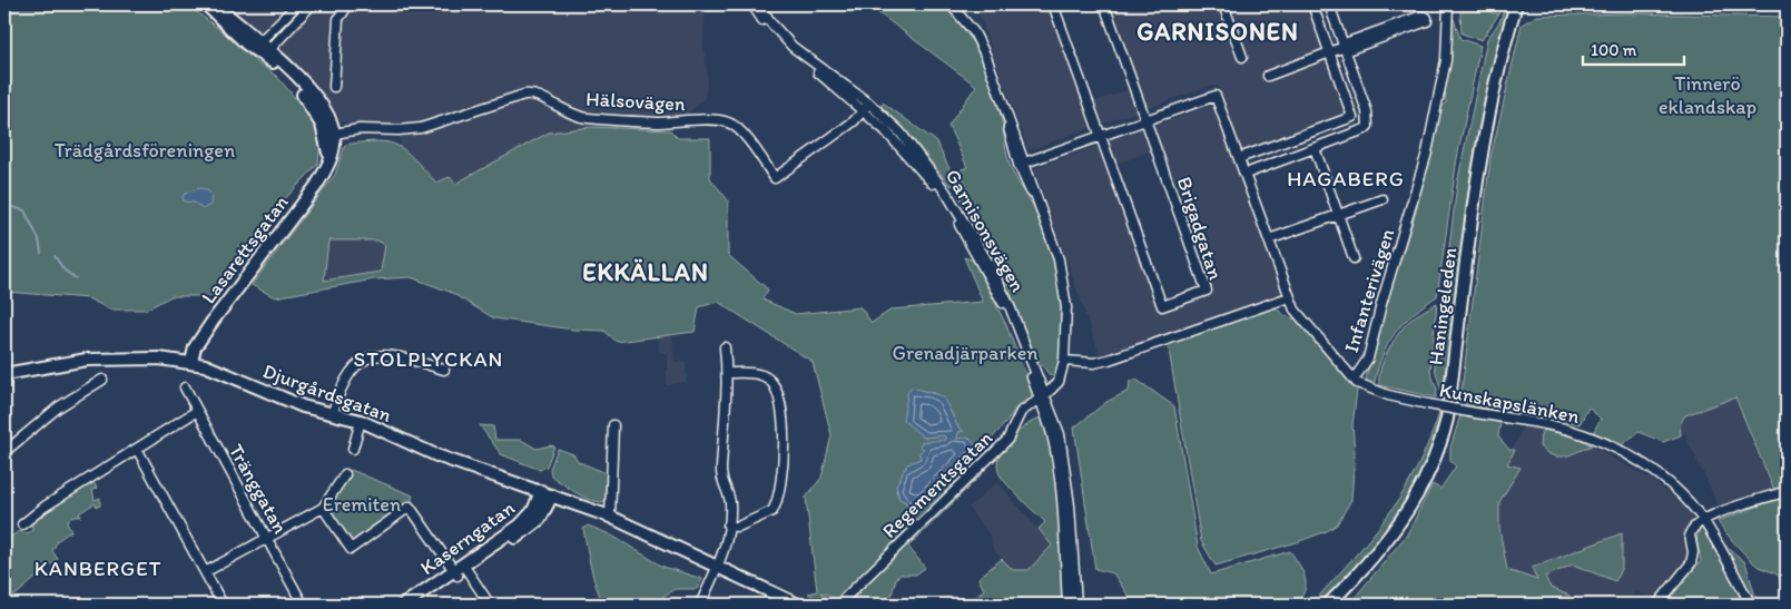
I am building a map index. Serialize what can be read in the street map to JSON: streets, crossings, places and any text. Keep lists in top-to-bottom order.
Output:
{
  "streets": {
    "main road": [
      "Lasarettsgatan",
      "Haningeleden",
      "Djurgårdsgatan",
      "Kaserngatan"
    ],
    "street": [
      "Hälsovägen",
      "Brigadgatan",
      "Garnisonsvägen",
      "Infanterivägen",
      "Kunskapslänken",
      "Regementsgatan",
      "Tränggatan"
    ]
  },
  "crossings": [
    ["Hälsovägen", "Garnisonsvägen"],
    ["Hälsovägen", "Lasarettsgatan"],
    ["Garnisonsvägen", "Regementsgatan"],
    ["Lasarettsgatan", "Djurgårdsgatan"],
    ["Infanterivägen", "Kunskapslänken"],
    ["Djurgårdsgatan", "Kaserngatan"]
  ],
  "districts": [
    "GARNISONEN",
    "HAGABERG",
    "EKKÄLLAN",
    "STOLPLYCKAN",
    "KANBERGET"
  ],
  "parks": [
    "Tinnerö eklandskap",
    "Trädgårdsföreningen",
    "Grenadjärparken",
    "Eremiten"
  ],
  "scale_bar": "100 m"
}
